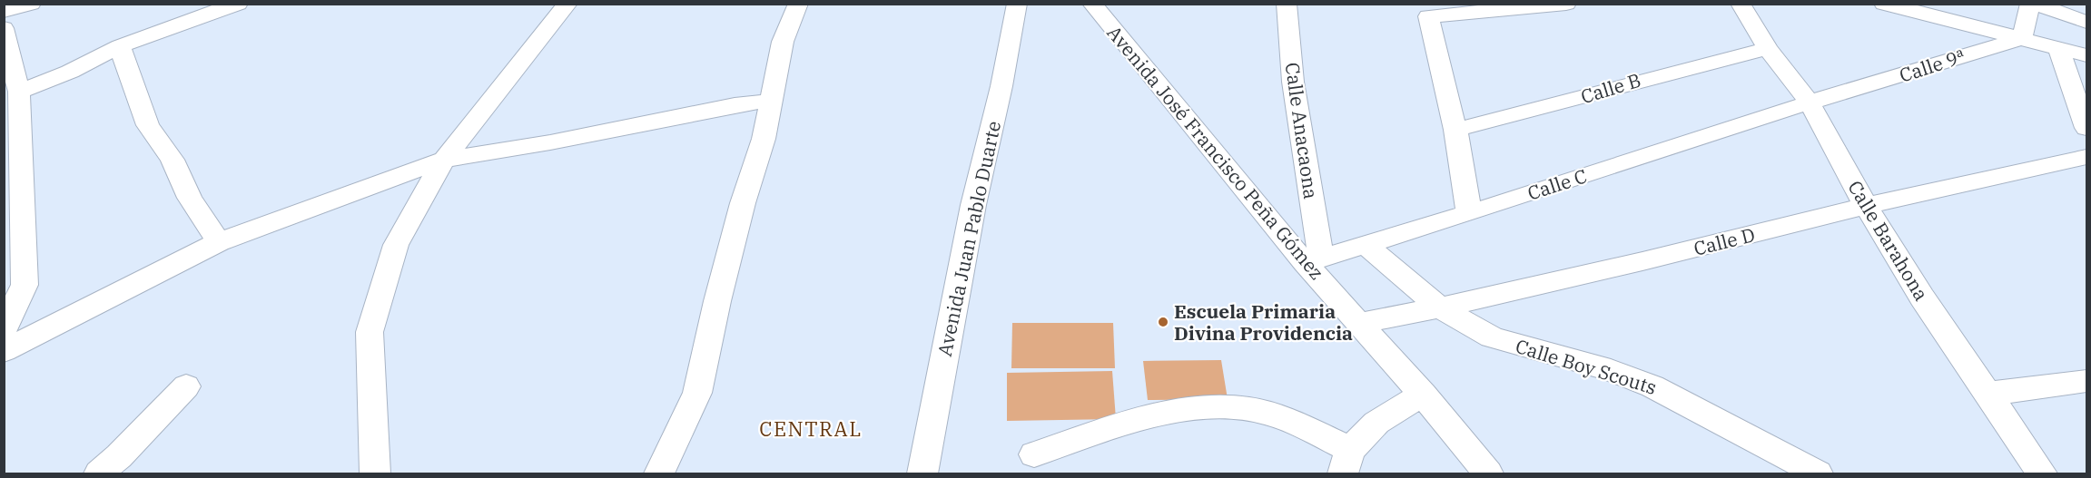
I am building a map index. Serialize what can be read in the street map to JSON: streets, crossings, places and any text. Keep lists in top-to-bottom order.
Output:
{
  "streets": {
    "street": [
      "Calle 9ª",
      "Calle B",
      "Calle Anacaona",
      "Avenida José Francisco Peña Gómez",
      "Calle C",
      "Avenida Juan Pablo Duarte",
      "Calle Barahona",
      "Calle D",
      "Calle Boy Scouts"
    ]
  },
  "crossings": [
    ["Calle 9ª", "Calle C"],
    ["Calle 9ª", "Calle Barahona"],
    ["Calle B", "Calle Barahona"],
    ["Calle Anacaona", "Avenida José Francisco Peña Gómez"],
    ["Calle Anacaona", "Calle C"],
    ["Avenida José Francisco Peña Gómez", "Calle C"],
    ["Avenida José Francisco Peña Gómez", "Calle D"],
    ["Calle C", "Calle Barahona"],
    ["Calle C", "Calle Boy Scouts"],
    ["Calle Barahona", "Calle D"],
    ["Calle D", "Calle Boy Scouts"]
  ],
  "districts": ["CENTRAL"],
  "places": ["Escuela Primaria Divina Providencia"]
}
